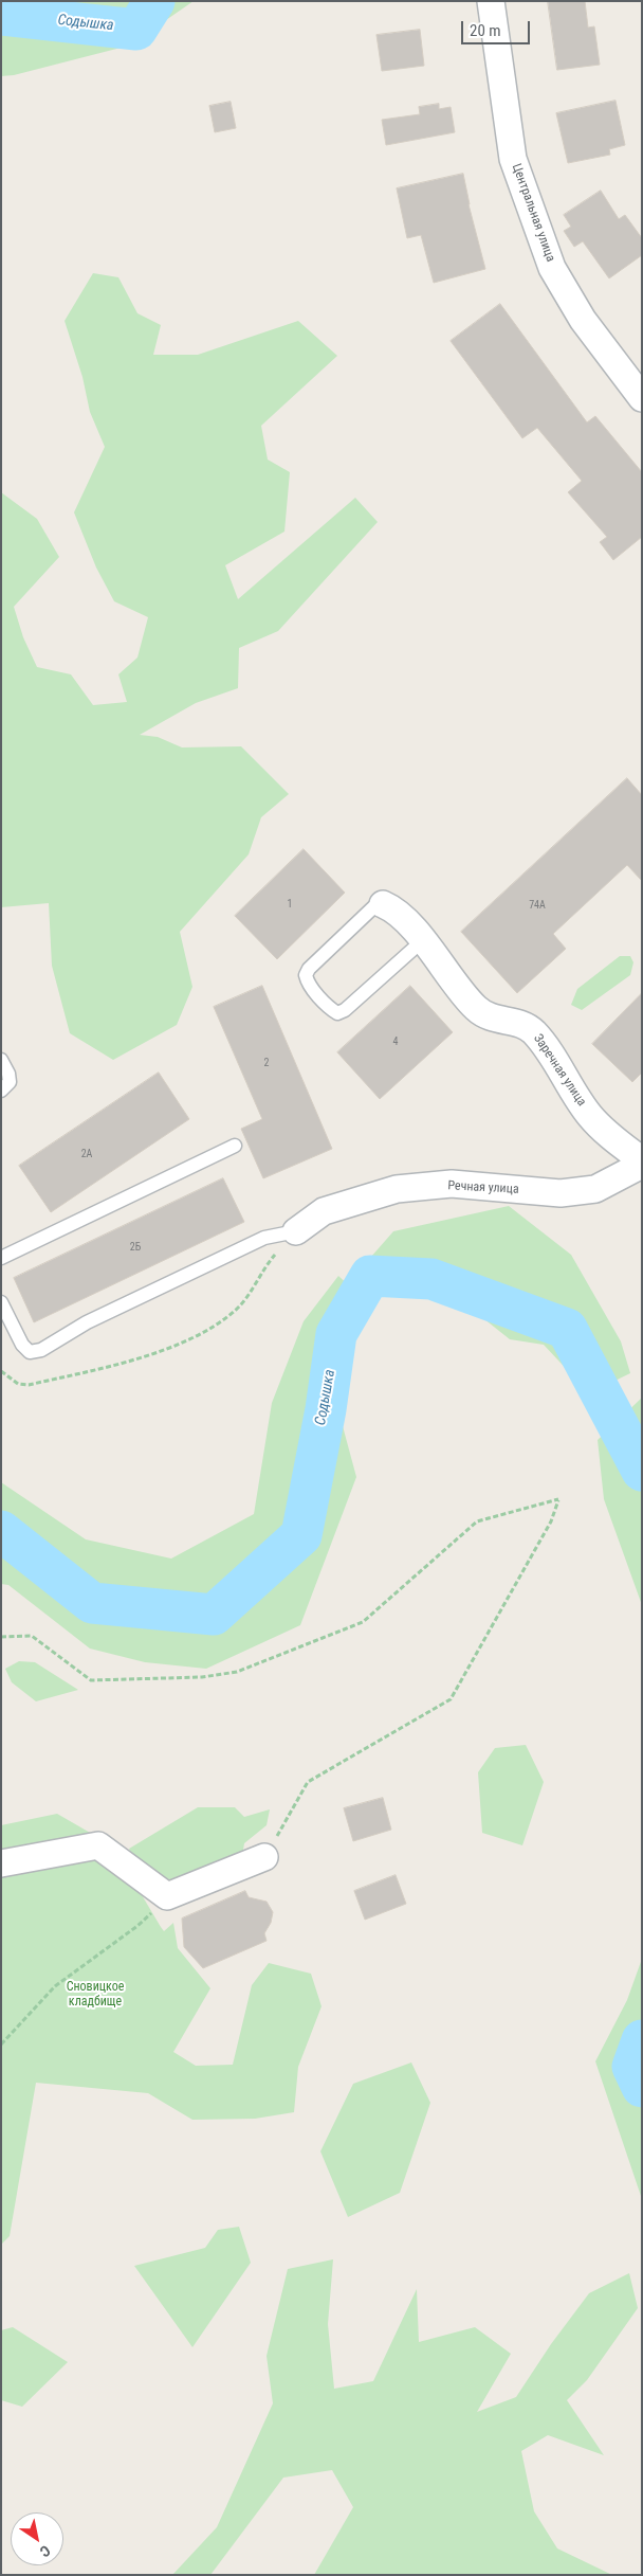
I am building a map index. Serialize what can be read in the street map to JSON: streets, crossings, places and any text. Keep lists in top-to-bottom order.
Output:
{
  "streets": {
    "street": ["Центральная улица", "Заречная улица", "Речная улица"]
  },
  "crossings": [
    ["Заречная улица", "Речная улица"]
  ],
  "water": ["Содышка"],
  "parks": ["Сновицкое кладбище"],
  "house_numbers": [
    "1",
    "74А",
    "4",
    "2",
    "2А",
    "2Б"
  ],
  "scale_bar": "20 m",
  "north": "bottom right"
}
